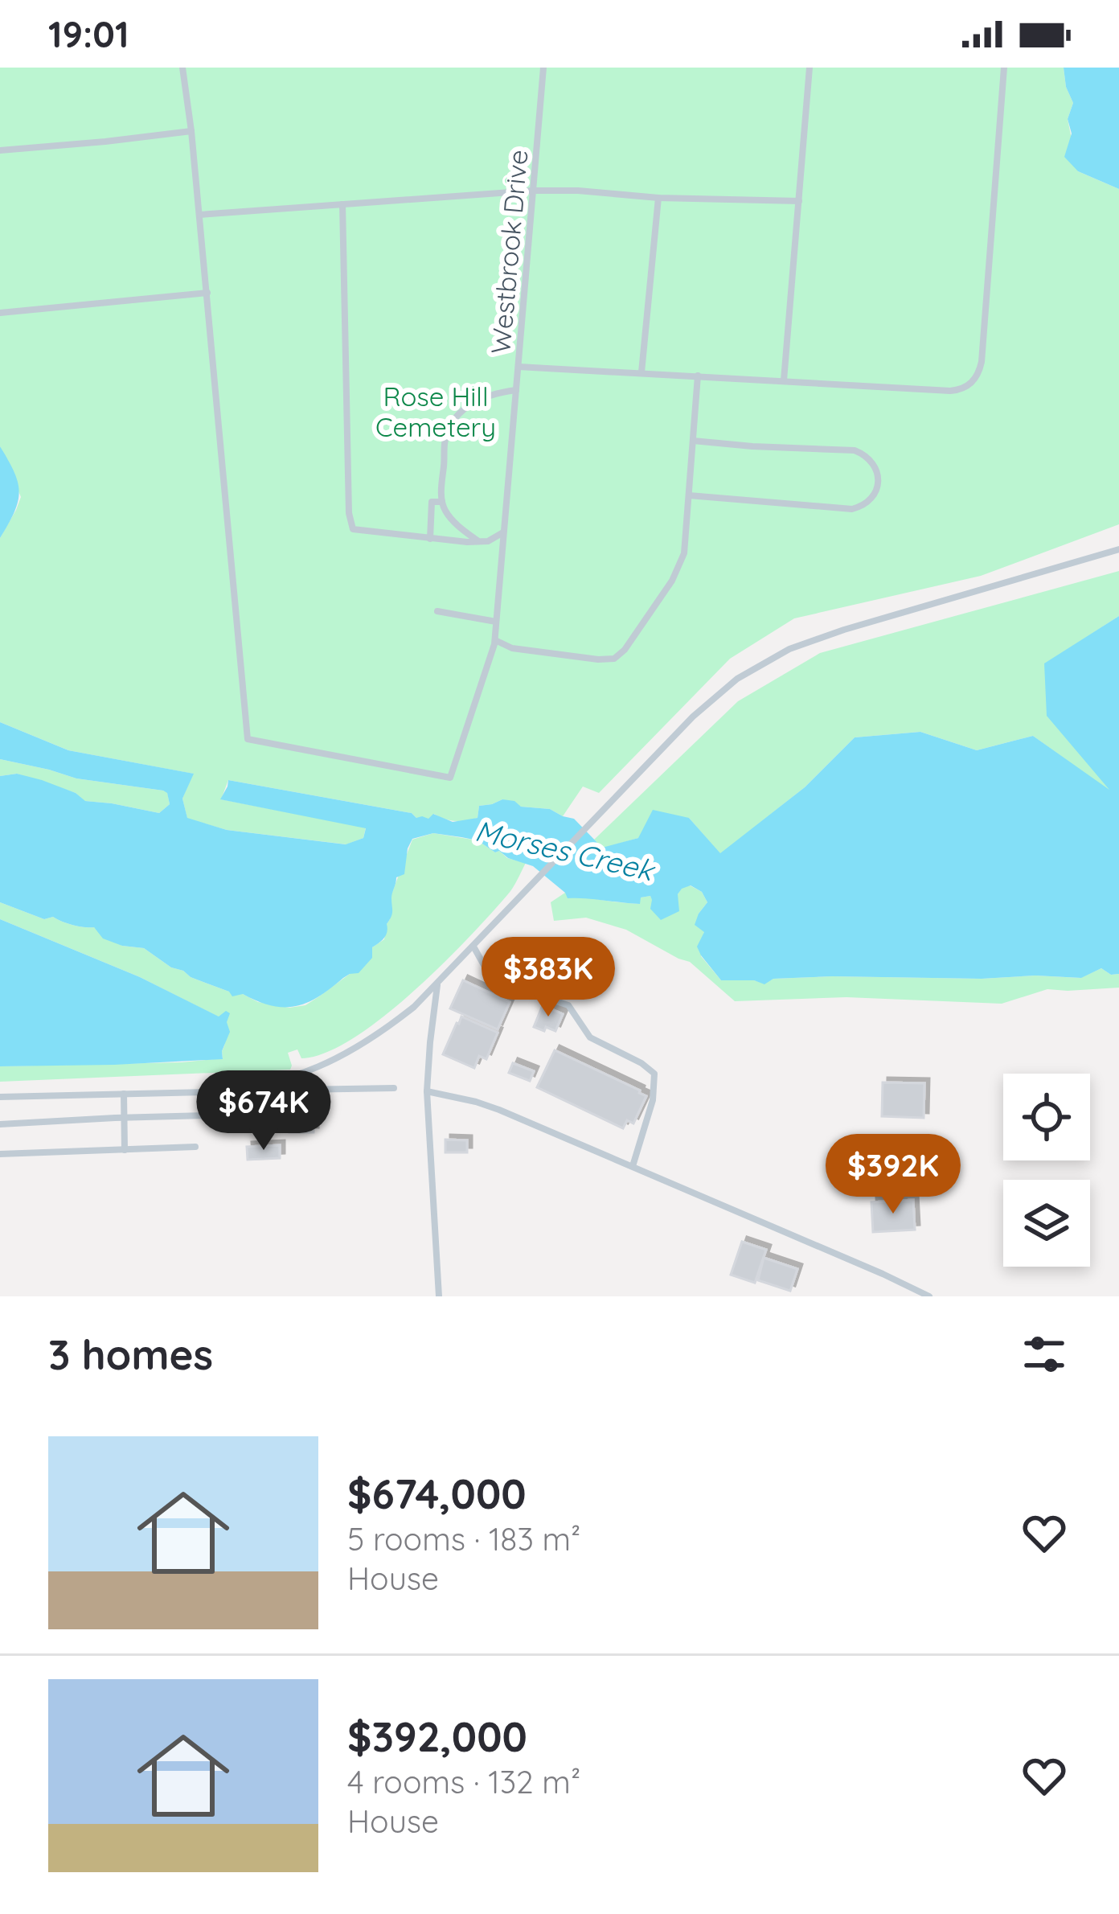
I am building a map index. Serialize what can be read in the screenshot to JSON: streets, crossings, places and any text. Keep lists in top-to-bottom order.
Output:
{
  "streets": {
    "lane": ["Westbrook Drive"]
  },
  "water": ["Morses Creek"],
  "parks": ["Rose Hill Cemetery"],
  "page": {
    "status": "19:01",
    "price": ["$383K", "$674K", "$392K"],
    "heading": "3 homes",
    "list": [
      {
        "name": "$674,000",
        "note": "5 rooms · 183 m² · House"
      },
      {
        "name": "$392,000",
        "note": "4 rooms · 132 m² · House"
      }
    ]
  }
}
